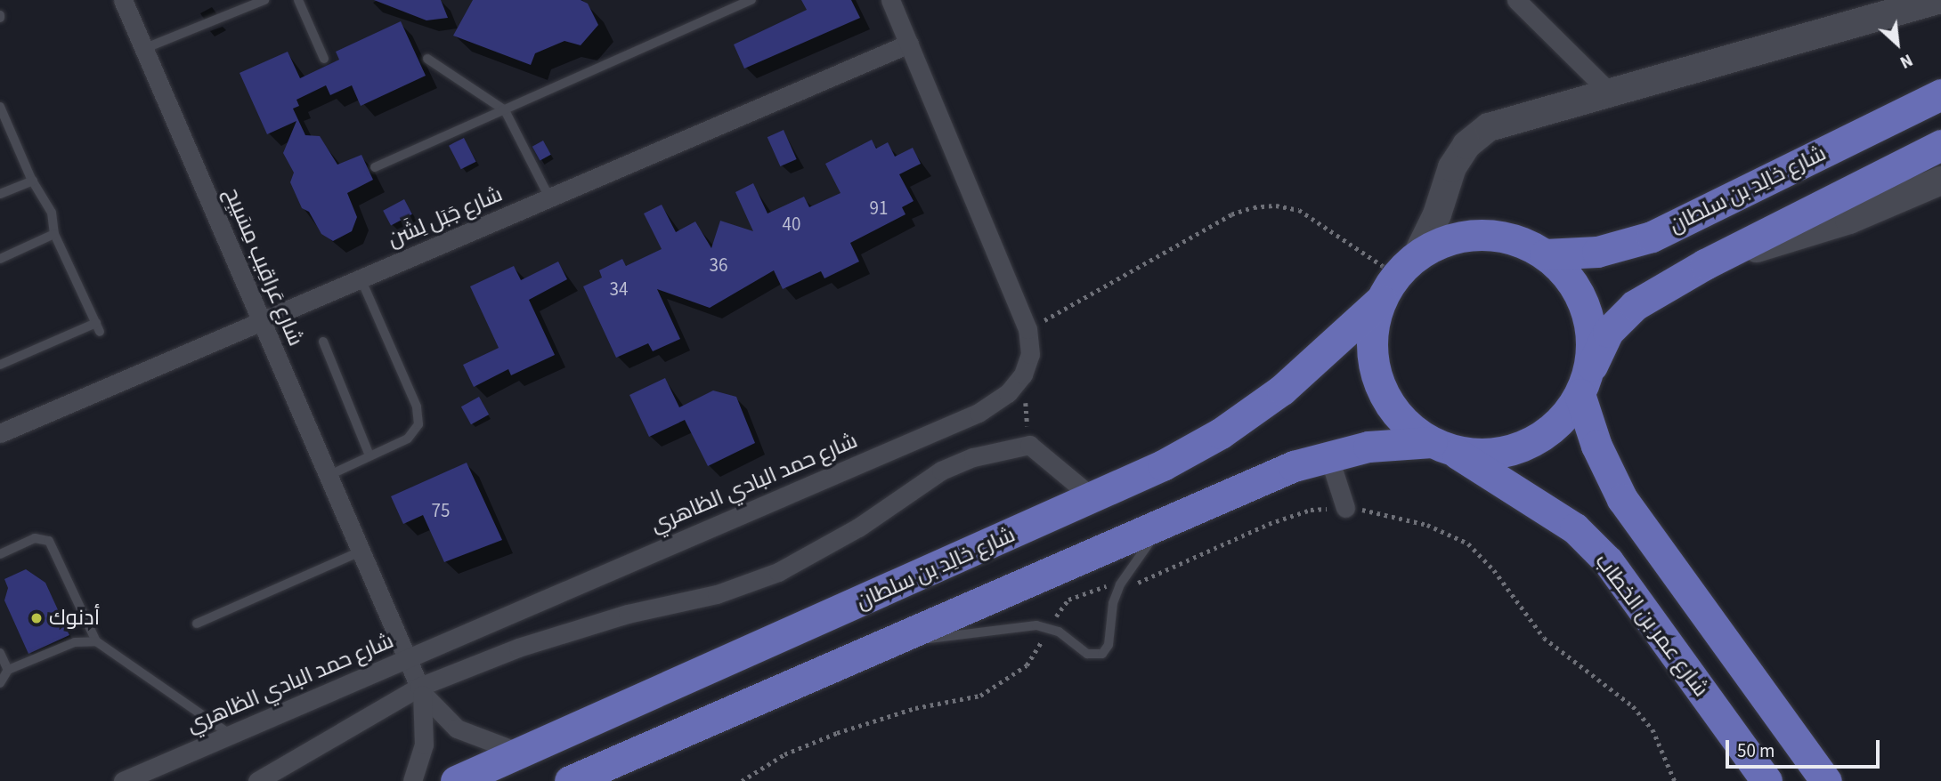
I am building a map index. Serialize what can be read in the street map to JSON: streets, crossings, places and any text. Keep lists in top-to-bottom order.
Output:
{
  "streets": {
    "main road": ["شارع خالِد بن سلطان", "شارع عمر بن الخطاب"],
    "street": ["شارع جَبَل لِشَن", "شارع عَراقِيب مِسَيبِح", "شارع حمد البادي الظاهري"]
  },
  "crossings": [
    ["شارع خالِد بن سلطان", "شارع عَراقِيب مِسَيبِح"],
    ["شارع خالِد بن سلطان", "شارع عمر بن الخطاب"],
    ["شارع جَبَل لِشَن", "شارع عَراقِيب مِسَيبِح"],
    ["شارع عَراقِيب مِسَيبِح", "شارع حمد البادي الظاهري"]
  ],
  "places": ["أدنوك"],
  "house_numbers": [
    "91",
    "40",
    "36",
    "34",
    "75"
  ],
  "scale_bar": "50 m",
  "north": "bottom right"
}
